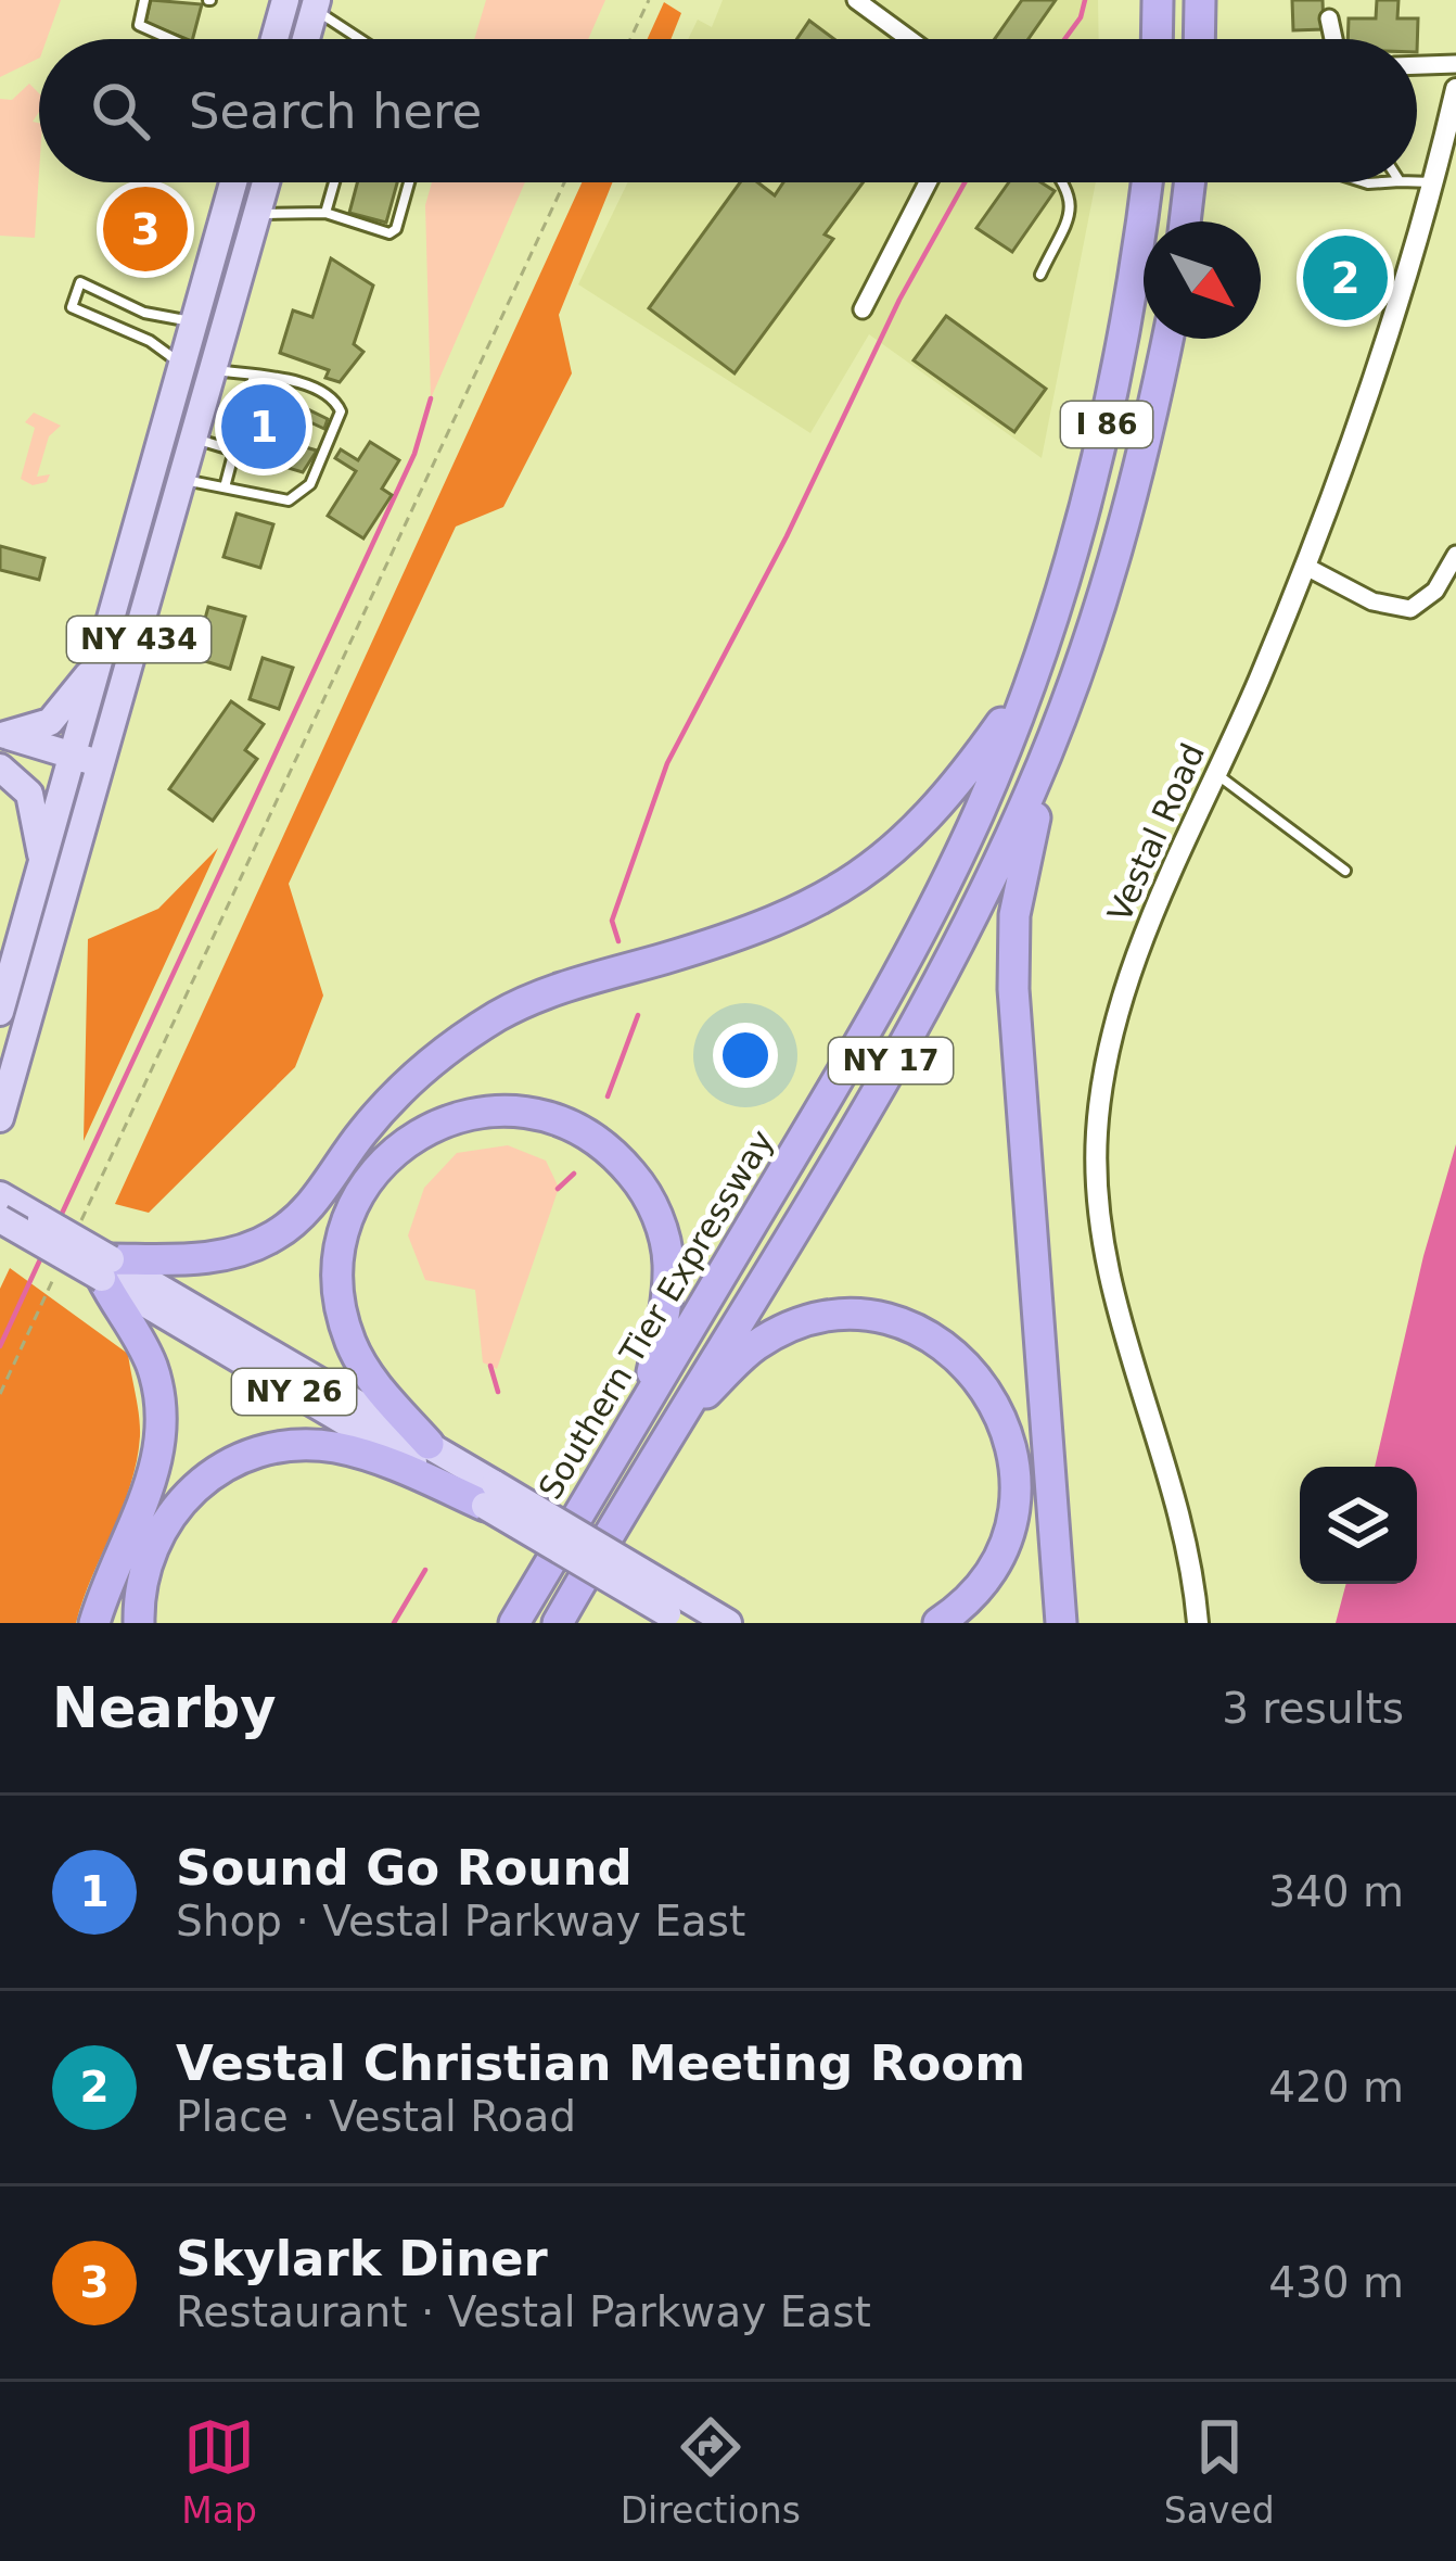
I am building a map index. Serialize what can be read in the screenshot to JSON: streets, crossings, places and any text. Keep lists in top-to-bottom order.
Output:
{
  "streets": {
    "highway": ["I 86", "NY 17", "Southern Tier Expressway"],
    "main road": ["NY 434", "NY 26"],
    "street": ["Vestal Road"]
  },
  "crossings": [
    ["I 86", "NY 17"]
  ],
  "north": "bottom right",
  "page": {
    "search": "Search here",
    "pins": ["3", "2", "1"],
    "heading": ["Nearby", "3 results"],
    "list": [
      {
        "mark": "1",
        "name": "Sound Go Round",
        "note": "Shop · Vestal Parkway East",
        "value": "340 m"
      },
      {
        "mark": "2",
        "name": "Vestal Christian Meeting Room",
        "note": "Place · Vestal Road",
        "value": "420 m"
      },
      {
        "mark": "3",
        "name": "Skylark Diner",
        "note": "Restaurant · Vestal Parkway East",
        "value": "430 m"
      }
    ],
    "nav": ["Map", "Directions", "Saved"]
  }
}
